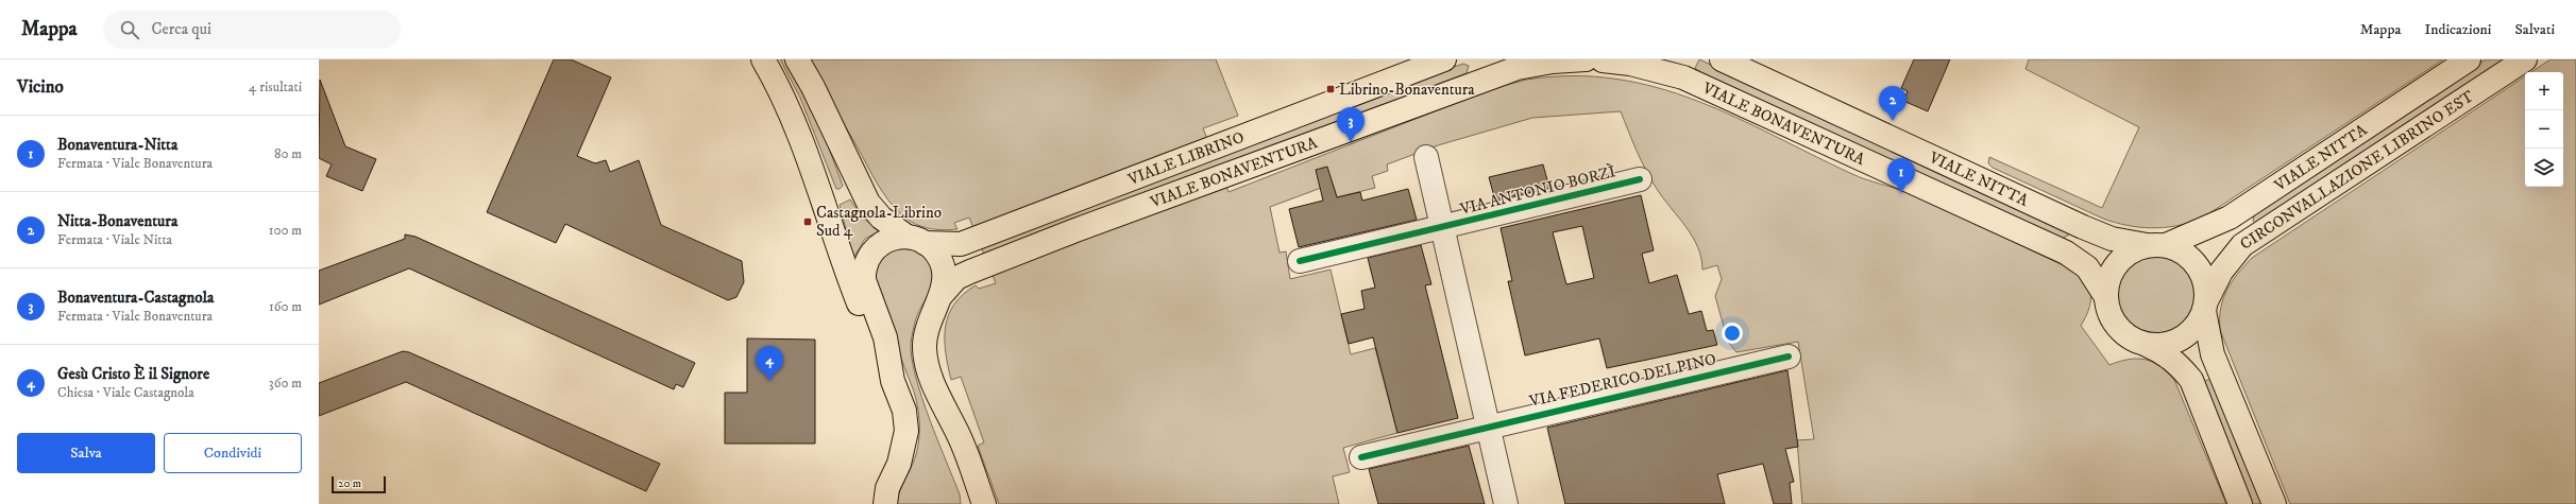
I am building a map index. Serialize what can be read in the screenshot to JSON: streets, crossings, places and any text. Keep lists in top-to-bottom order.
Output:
{
  "streets": {
    "main road": [
      "VIALE BONAVENTURA",
      "VIALE LIBRINO",
      "VIALE NITTA",
      "CIRCONVALLAZIONE LIBRINO EST"
    ],
    "street": ["VIA ANTONIO BORZÌ", "VIA FEDERICO DELPINO"]
  },
  "crossings": [
    ["VIALE BONAVENTURA", "VIALE NITTA"],
    ["VIALE BONAVENTURA", "CIRCONVALLAZIONE LIBRINO EST"],
    ["VIALE NITTA", "CIRCONVALLAZIONE LIBRINO EST"]
  ],
  "places": {
    "transit": ["Librino-Bonaventura", "Castagnola-Librino Sud 4"]
  },
  "scale_bar": "20 m",
  "page": {
    "header": "Mappa",
    "search": "Cerca qui",
    "nav": ["Mappa", "Indicazioni", "Salvati"],
    "heading": ["Vicino", "4 risultati"],
    "map_buttons": ["+", "−"],
    "pins": [
      "2",
      "3",
      "1",
      "4"
    ],
    "list": [
      {
        "mark": "1",
        "name": "Bonaventura-Nitta",
        "note": "Fermata · Viale Bonaventura",
        "value": "80 m"
      },
      {
        "mark": "2",
        "name": "Nitta-Bonaventura",
        "note": "Fermata · Viale Nitta",
        "value": "100 m"
      },
      {
        "mark": "3",
        "name": "Bonaventura-Castagnola",
        "note": "Fermata · Viale Bonaventura",
        "value": "160 m"
      },
      {
        "mark": "4",
        "name": "Gesù Cristo È il Signore",
        "note": "Chiesa · Viale Castagnola",
        "value": "360 m"
      }
    ],
    "buttons": ["Salva", "Condividi"],
    "scale": "20 m"
  }
}
